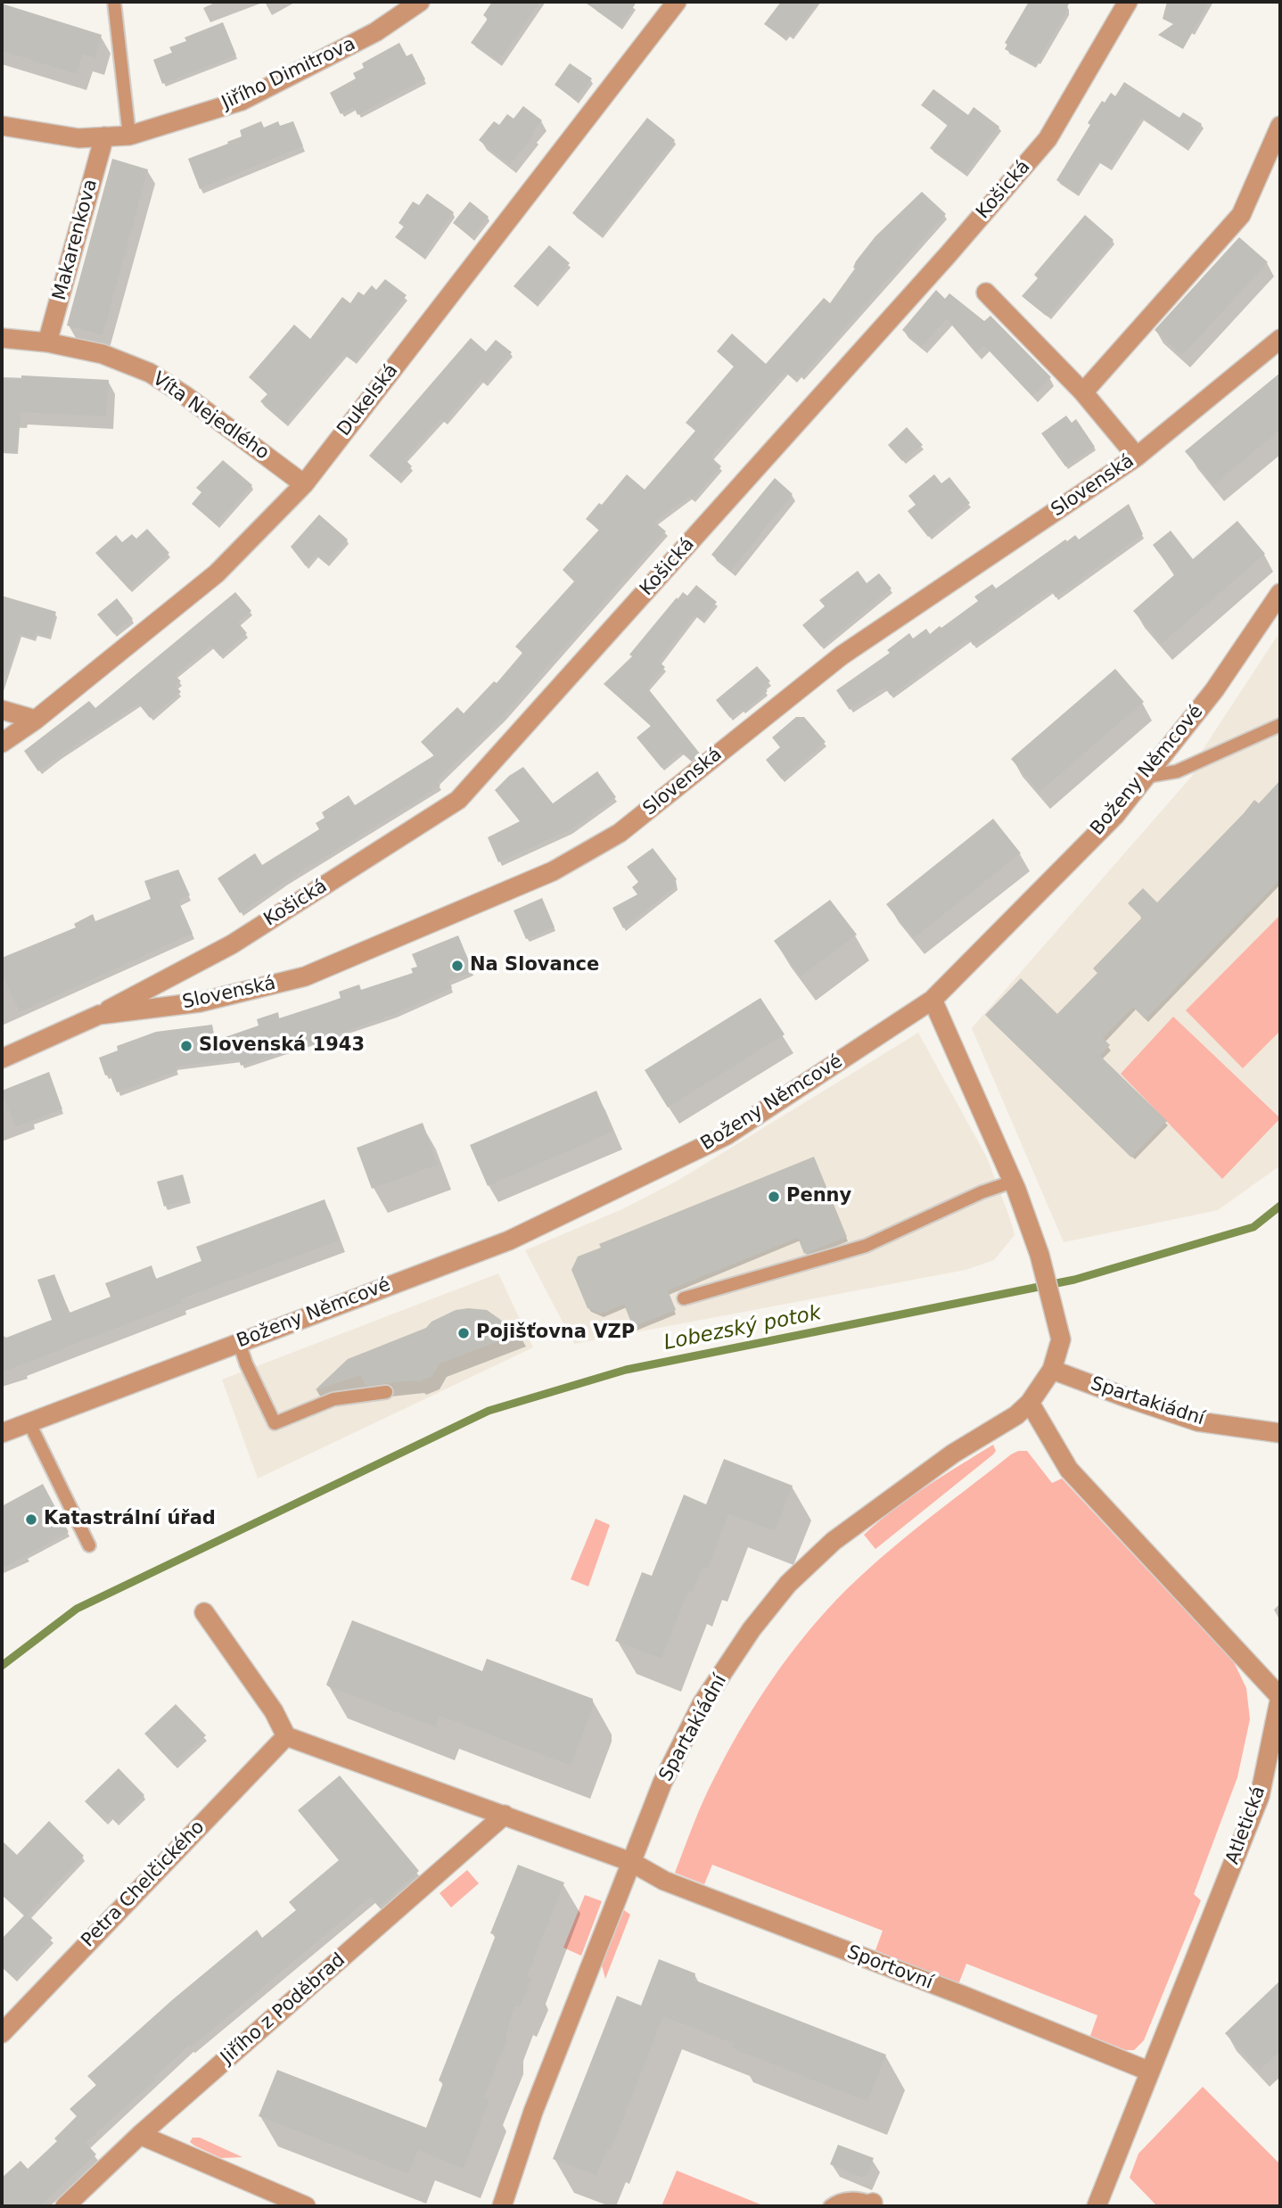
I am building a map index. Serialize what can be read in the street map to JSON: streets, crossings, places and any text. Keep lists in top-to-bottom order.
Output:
{
  "streets": {
    "street": [
      "Jiřího Dimitrova",
      "Košická",
      "Makarenkova",
      "Dukelská",
      "Víta Nejedlého",
      "Slovenská",
      "Boženy Němcové",
      "Spartakiádní",
      "Atletická",
      "Petra Chelčického",
      "Sportovní",
      "Jiřího z Poděbrad"
    ]
  },
  "crossings": [
    ["Jiřího Dimitrova", "Makarenkova"],
    ["Košická", "Slovenská"],
    ["Makarenkova", "Víta Nejedlého"],
    ["Dukelská", "Víta Nejedlého"],
    ["Boženy Němcové", "Spartakiádní"],
    ["Spartakiádní", "Atletická"],
    ["Spartakiádní", "Sportovní"],
    ["Atletická", "Sportovní"],
    ["Petra Chelčického", "Sportovní"],
    ["Sportovní", "Jiřího z Poděbrad"]
  ],
  "water": ["Lobezský potok"],
  "places": [
    "Na Slovance",
    "Slovenská 1943",
    "Penny",
    "Pojišťovna VZP",
    "Katastrální úřad"
  ]
}
